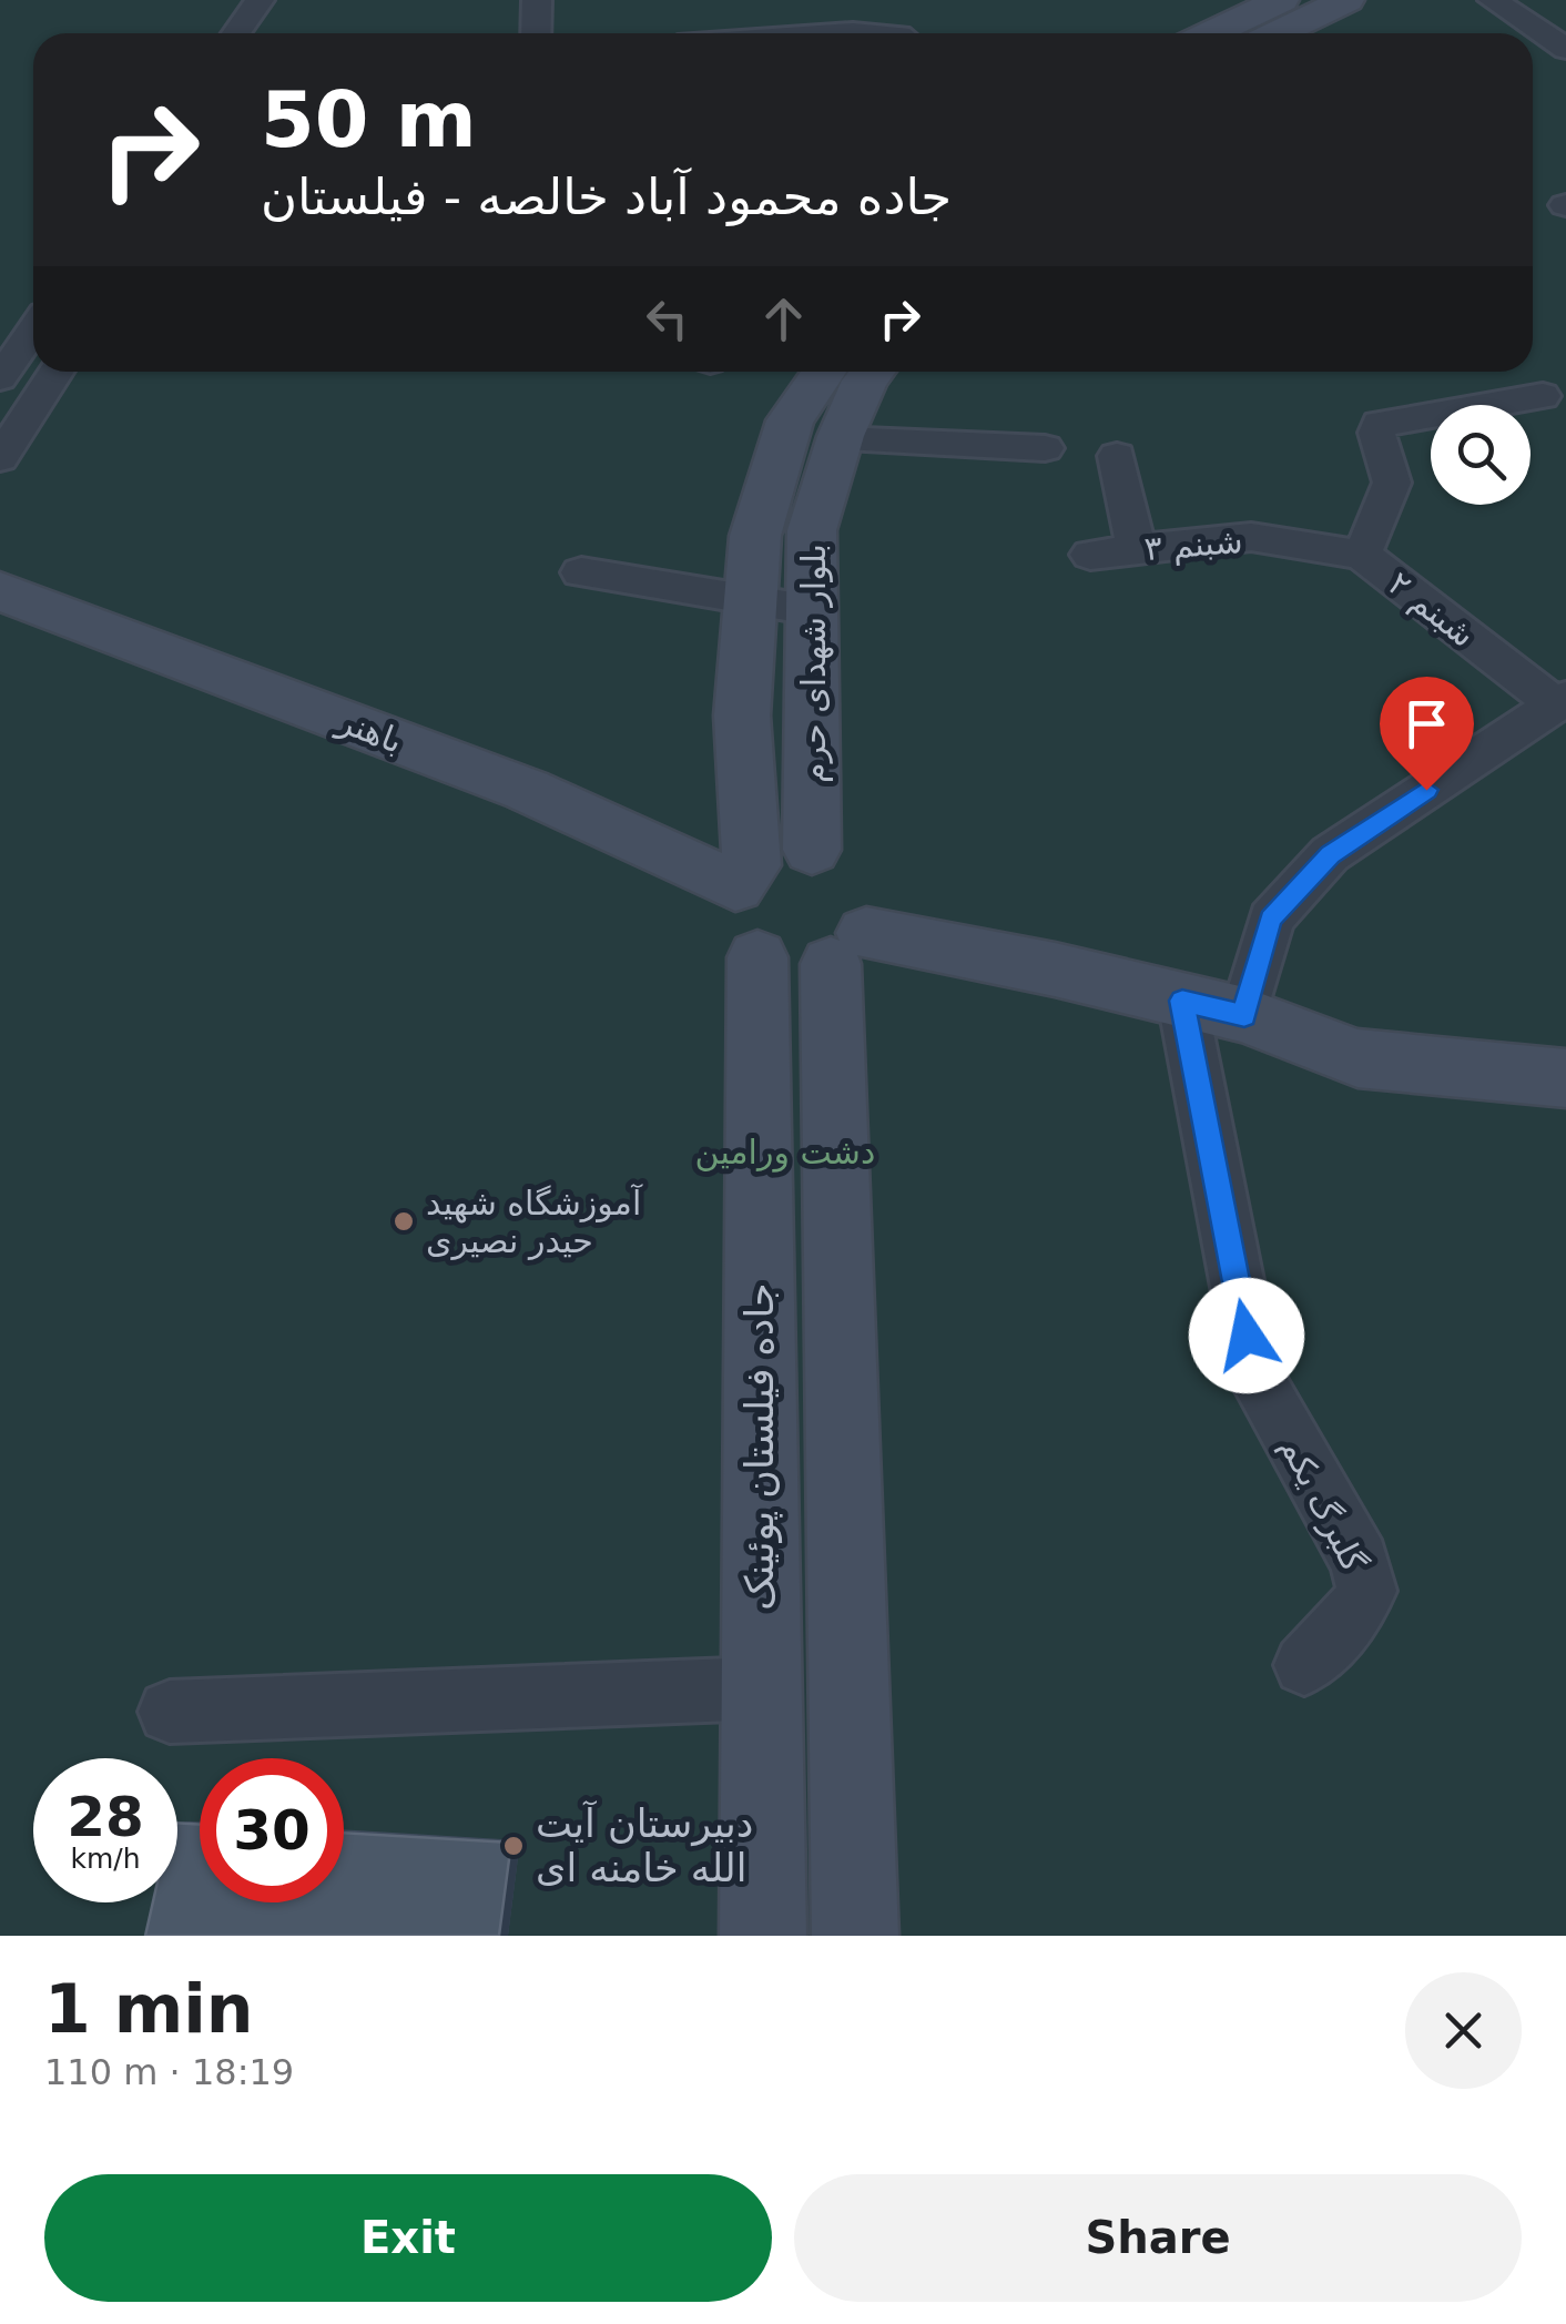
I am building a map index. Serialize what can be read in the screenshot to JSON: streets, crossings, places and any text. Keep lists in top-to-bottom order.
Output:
{
  "streets": {
    "main road": ["بلوار شهدای حرم", "باهنر", "جاده فیلستان پوئینک"],
    "street": ["شبنم ۳", "شبنم ۲", "گلبرگ یکم"]
  },
  "crossings": [
    ["شبنم ۳", "شبنم ۲"],
    ["بلوار شهدای حرم", "باهنر"],
    ["بلوار شهدای حرم", "جاده فیلستان پوئینک"],
    ["باهنر", "جاده فیلستان پوئینک"]
  ],
  "parks": ["دشت ورامین"],
  "places": ["آموزشگاه شهید حیدر نصیری", "دبیرستان آیت الله خامنه ای"],
  "page": {
    "turn": ["50 m", "جاده محمود آباد خالصه - فیلستان"],
    "speed": "28 km/h",
    "limit": "30",
    "heading": ["1 min", "110 m · 18:19"],
    "buttons": ["Exit", "Share"]
  }
}
